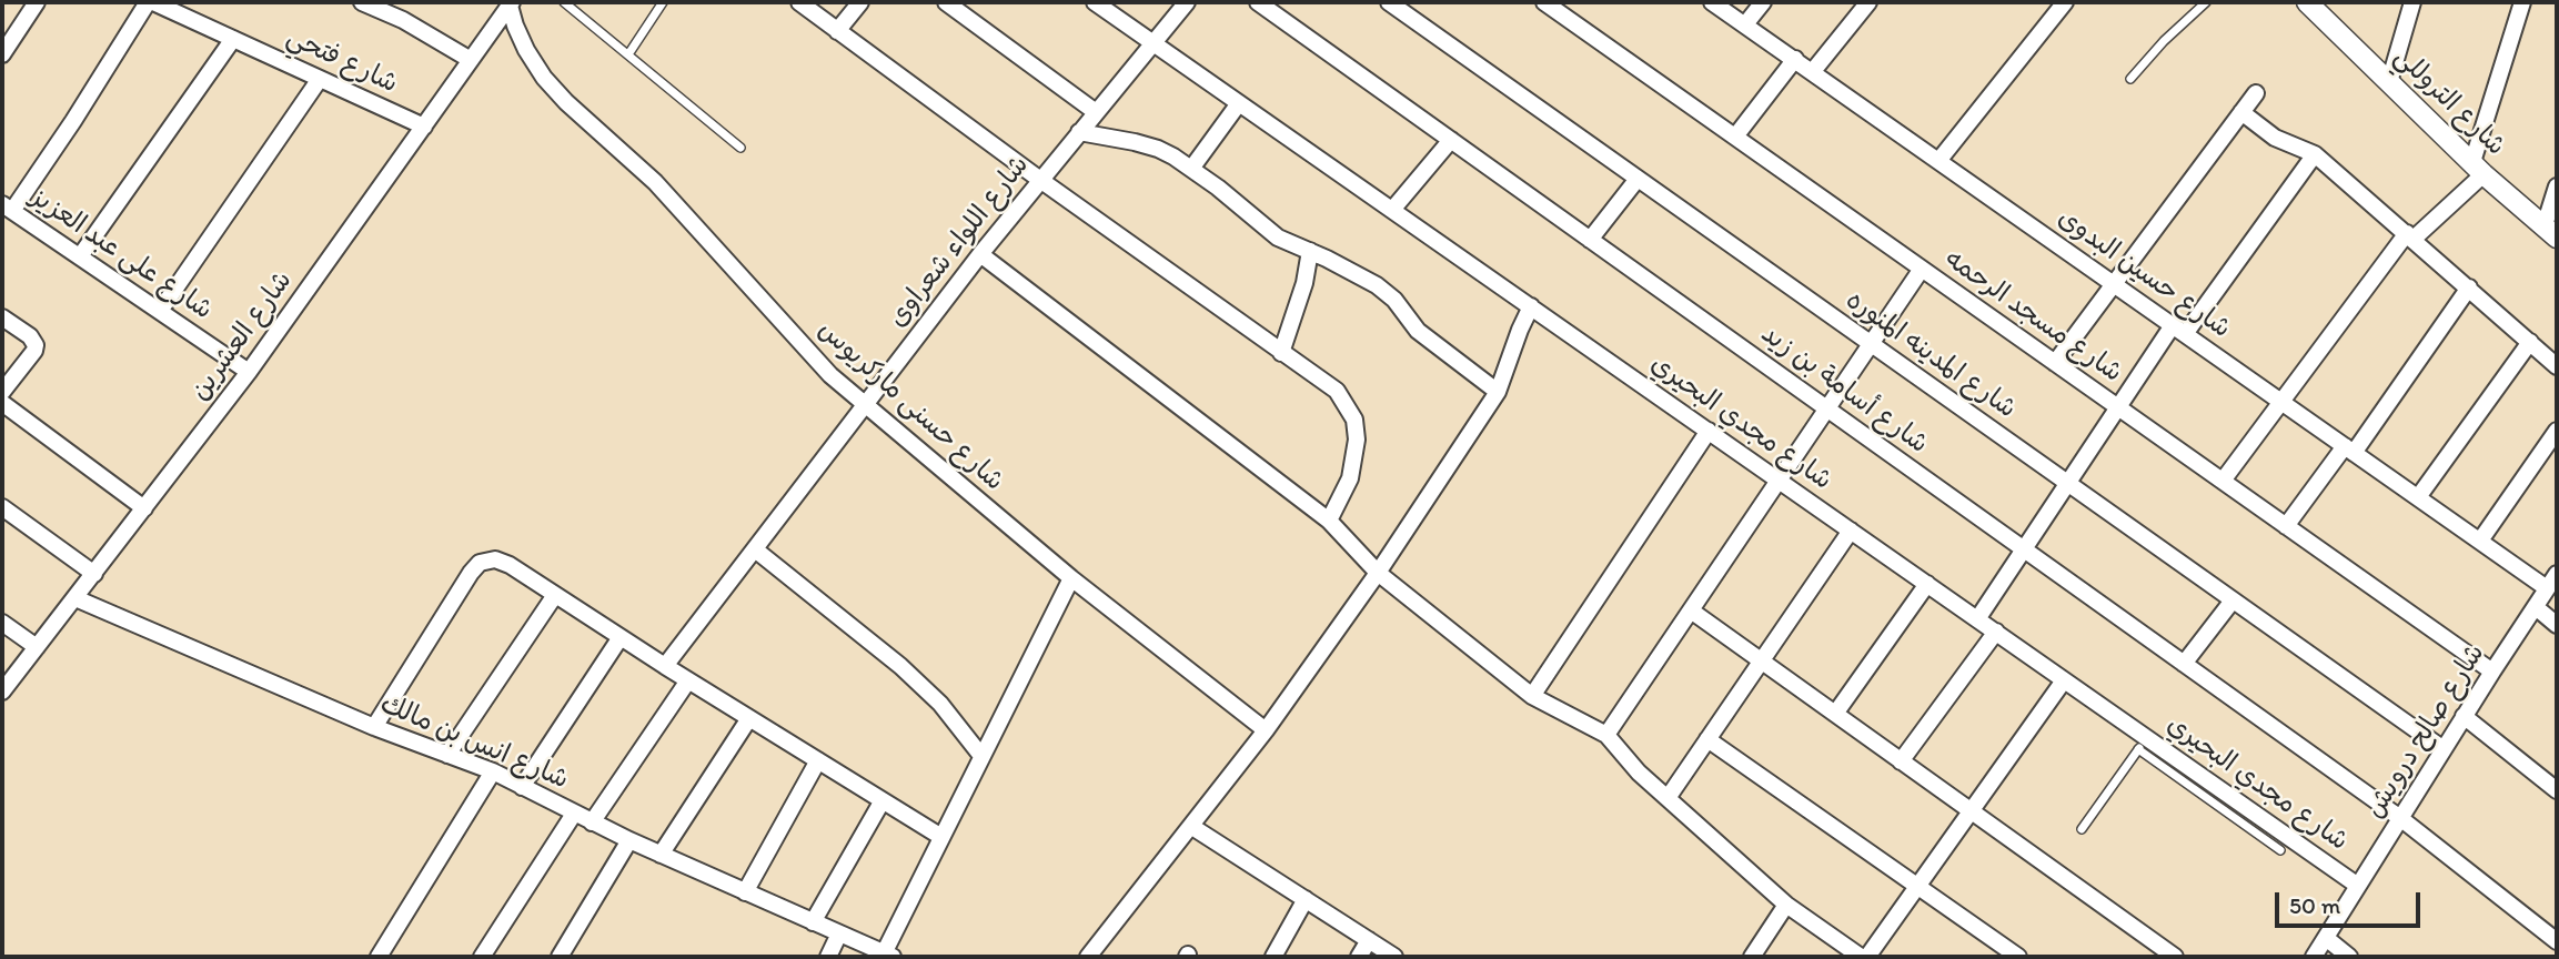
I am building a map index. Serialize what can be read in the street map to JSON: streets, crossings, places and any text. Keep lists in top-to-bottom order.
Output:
{
  "streets": {
    "street": [
      "شارع فتحي",
      "شارع التروللي",
      "شارع اللواء شعراوى",
      "شارع على عبد العزيز",
      "شارع حسين البدوى",
      "شارع مسجد الرحمه",
      "شارع العشرين",
      "شارع المدينه المنوره",
      "شارع أسامة بن زيد",
      "شارع حسنى ماركريوس",
      "شارع مجدي البحيري",
      "شارع صالح درويش",
      "شارع انس بن مالك"
    ]
  },
  "crossings": [
    ["شارع فتحي", "شارع العشرين"],
    ["شارع اللواء شعراوى", "شارع حسنى ماركريوس"],
    ["شارع اللواء شعراوى", "شارع مجدي البحيري"],
    ["شارع على عبد العزيز", "شارع العشرين"],
    ["شارع حسين البدوى", "شارع صالح درويش"],
    ["شارع مسجد الرحمه", "شارع صالح درويش"],
    ["شارع العشرين", "شارع حسنى ماركريوس"],
    ["شارع العشرين", "شارع انس بن مالك"],
    ["شارع المدينه المنوره", "شارع صالح درويش"],
    ["شارع أسامة بن زيد", "شارع صالح درويش"],
    ["شارع مجدي البحيري", "شارع صالح درويش"]
  ],
  "scale_bar": "50 m"
}
